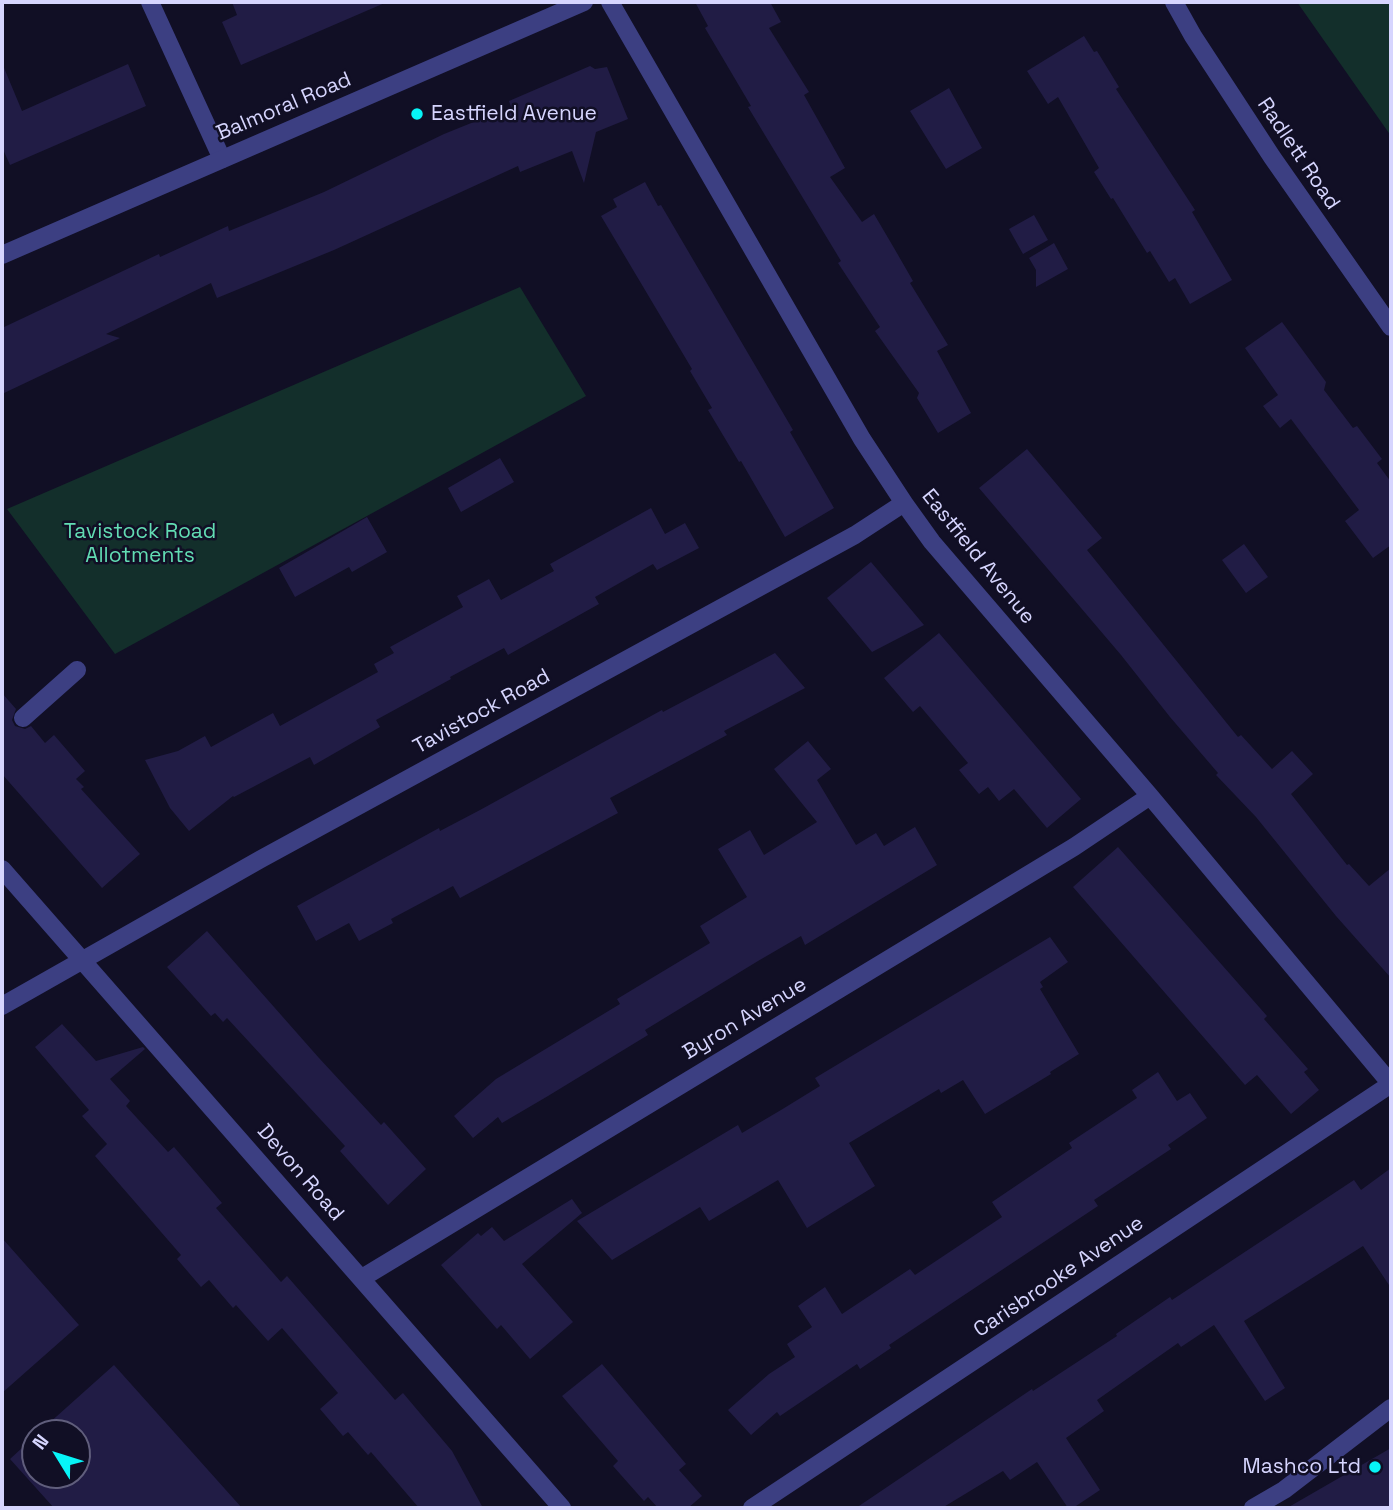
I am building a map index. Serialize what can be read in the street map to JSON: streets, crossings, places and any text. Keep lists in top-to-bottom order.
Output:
{
  "streets": {
    "street": [
      "Balmoral Road",
      "Radlett Road",
      "Eastfield Avenue",
      "Tavistock Road",
      "Byron Avenue",
      "Devon Road",
      "Carisbrooke Avenue"
    ]
  },
  "crossings": [
    ["Eastfield Avenue", "Tavistock Road"],
    ["Eastfield Avenue", "Byron Avenue"],
    ["Eastfield Avenue", "Carisbrooke Avenue"],
    ["Tavistock Road", "Devon Road"],
    ["Byron Avenue", "Devon Road"]
  ],
  "parks": ["Tavistock Road Allotments"],
  "places": ["Eastfield Avenue", "Mashco Ltd"],
  "north": "top left"
}
